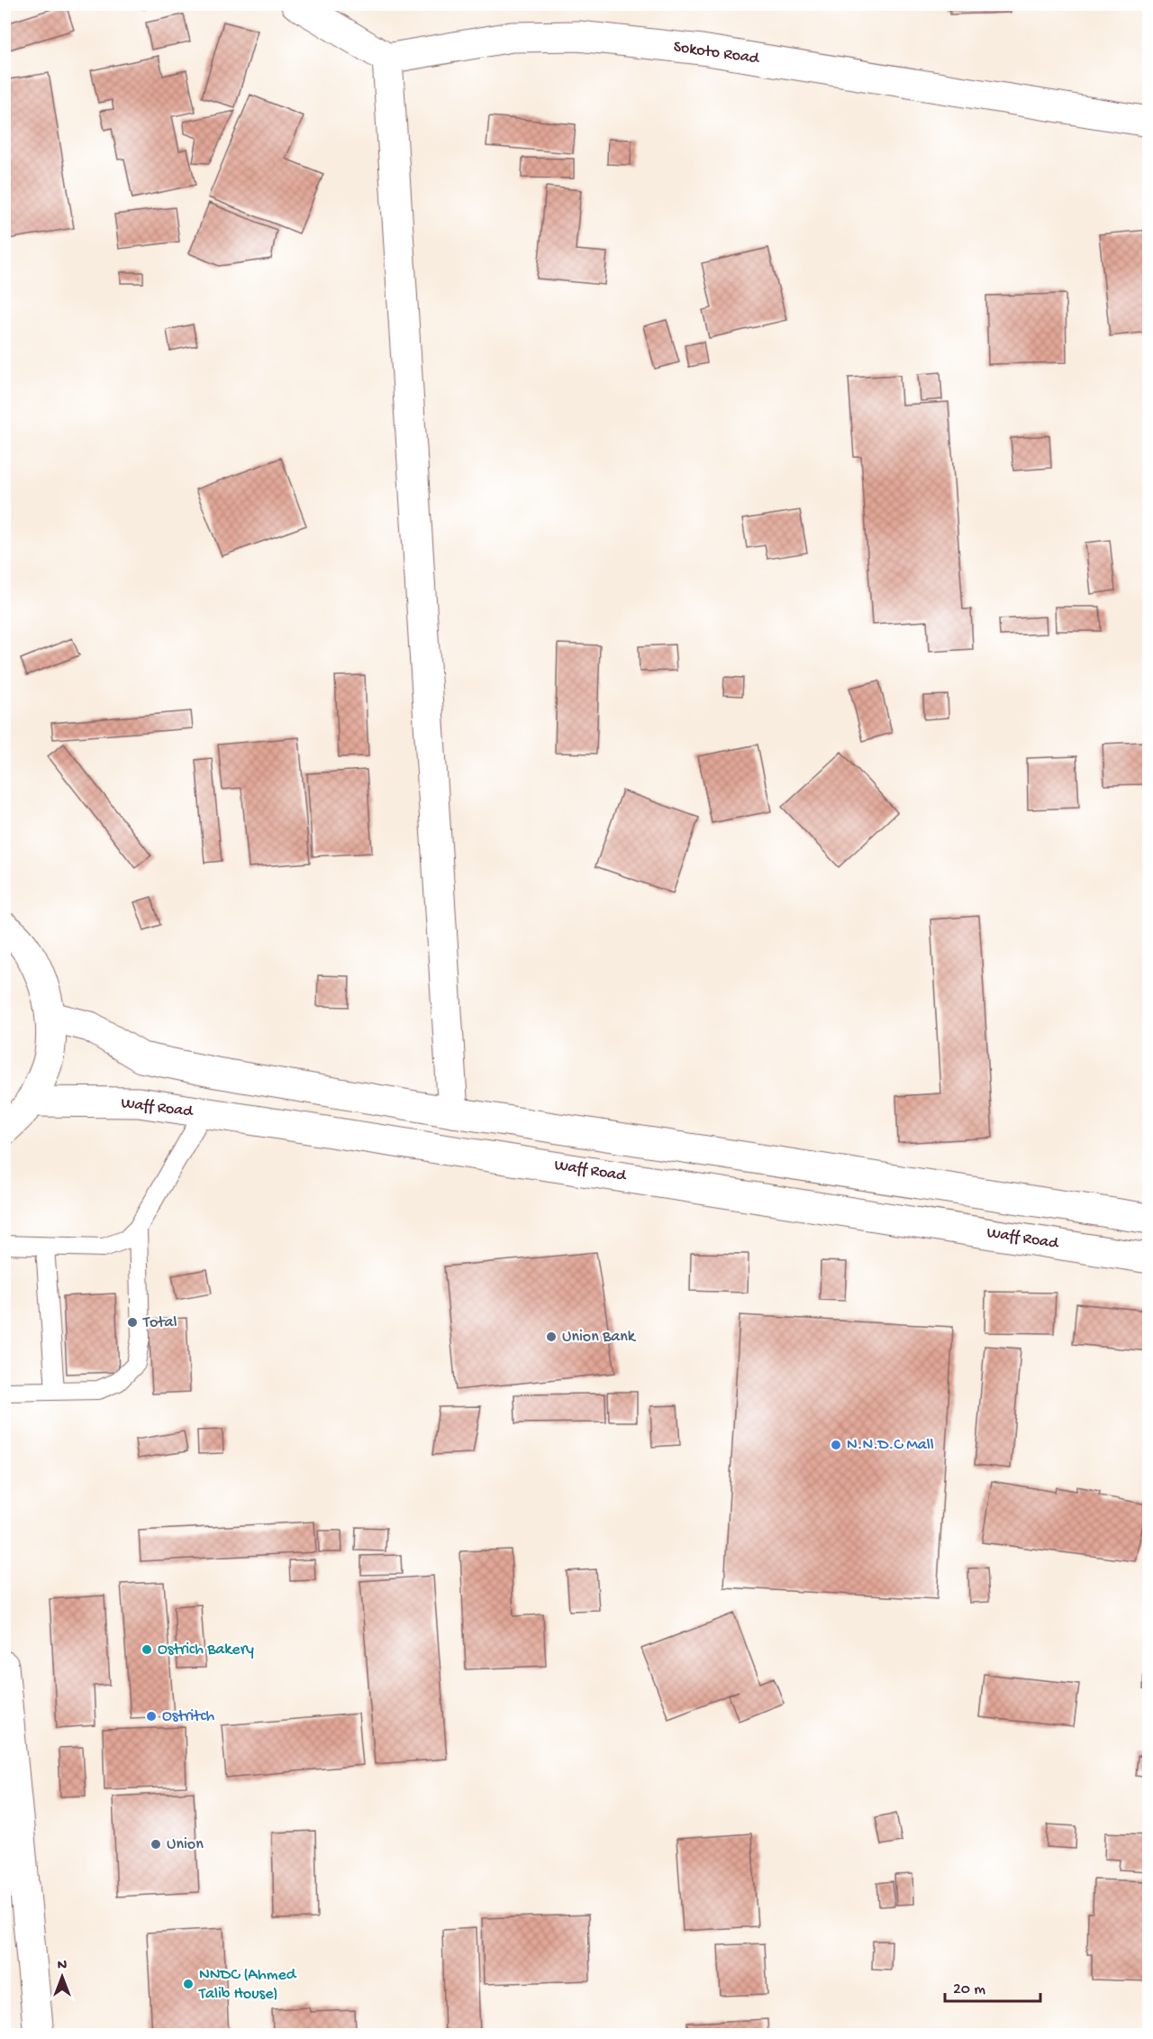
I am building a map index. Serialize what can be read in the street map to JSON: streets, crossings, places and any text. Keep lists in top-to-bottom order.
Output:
{
  "streets": {
    "street": ["Sokoto Road", "Waff Road"]
  },
  "places": [
    "Total",
    "Union Bank",
    "N.N.D.C Mall",
    "Ostrich Bakery",
    "Ostritch",
    "Union",
    "NNDC (Ahmed Talib House)"
  ],
  "scale_bar": "20 m",
  "north": "top"
}
